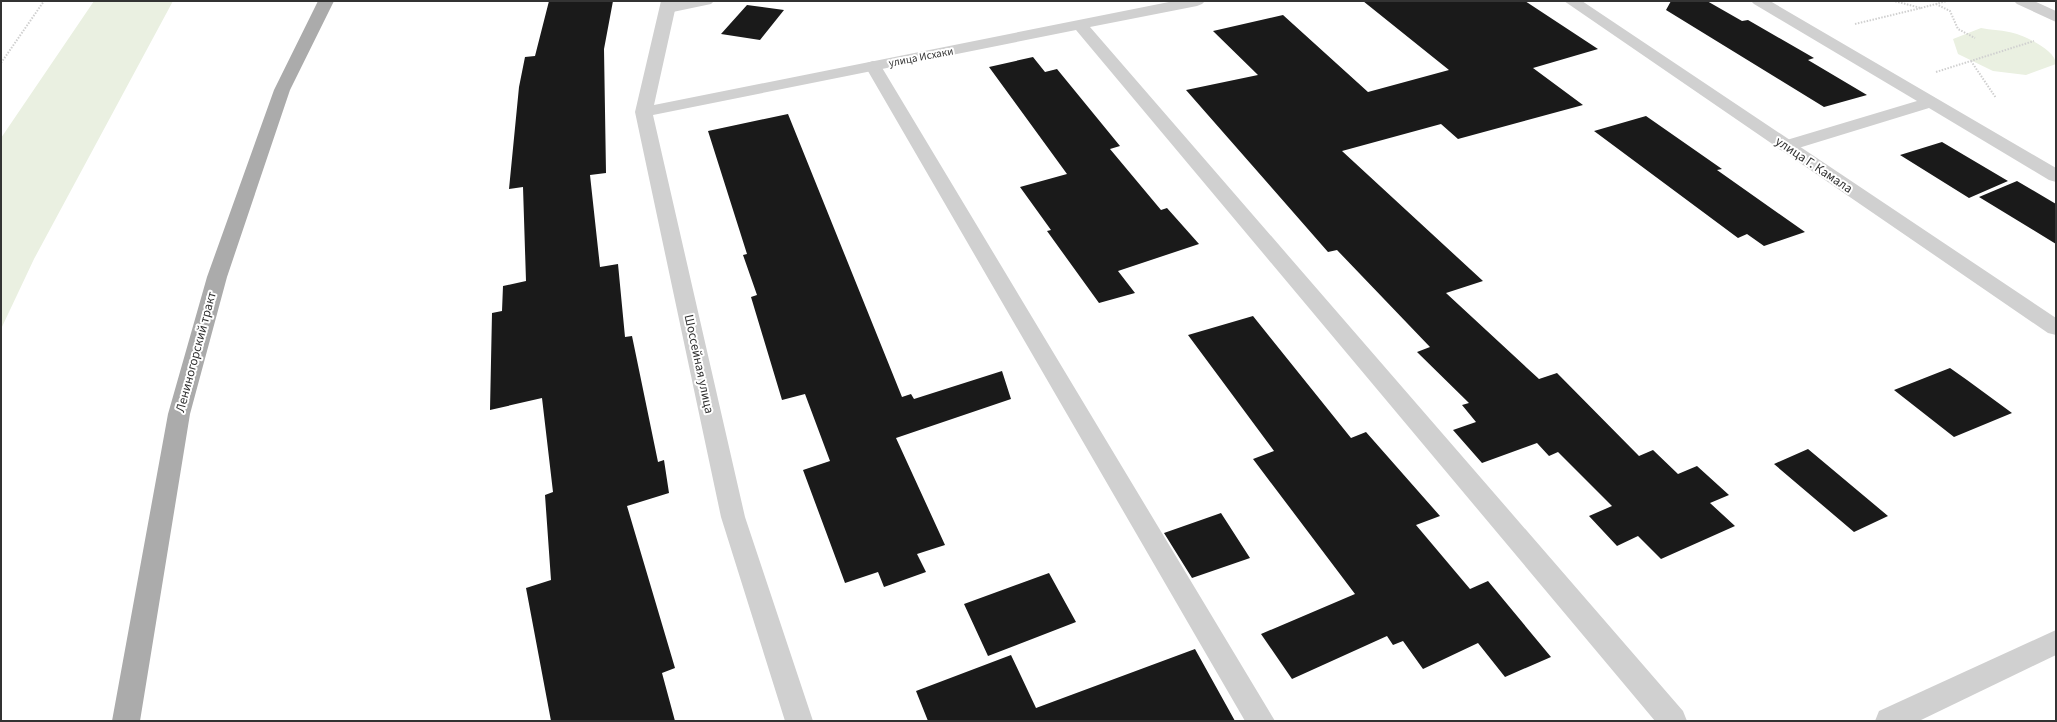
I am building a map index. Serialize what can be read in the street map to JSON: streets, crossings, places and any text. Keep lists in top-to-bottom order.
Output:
{
  "streets": {
    "main road": ["Лениногорский тракт"],
    "street": ["улица Исхаки", "улица Г. Камала", "Шоссейная улица"]
  },
  "crossings": [
    ["улица Исхаки", "Шоссейная улица"]
  ]
}
